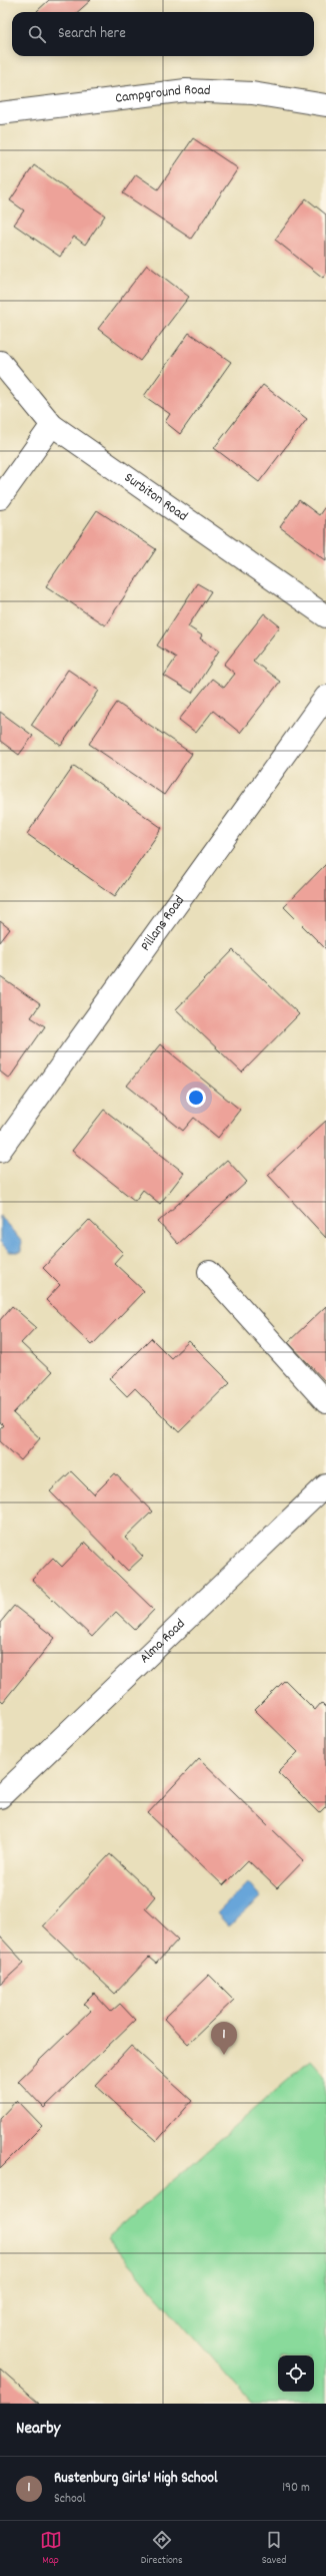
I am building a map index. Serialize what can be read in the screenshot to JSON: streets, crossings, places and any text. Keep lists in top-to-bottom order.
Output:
{
  "streets": {
    "street": [
      "Campground Road",
      "Surbiton Road",
      "Pillans Road",
      "Alma Road"
    ]
  },
  "page": {
    "search": "Search here",
    "pins": "1",
    "heading": "Nearby",
    "list": [
      {
        "mark": "1",
        "name": "Rustenburg Girls' High School",
        "note": "School",
        "value": "190 m"
      }
    ],
    "nav": ["Map", "Directions", "Saved"]
  }
}
